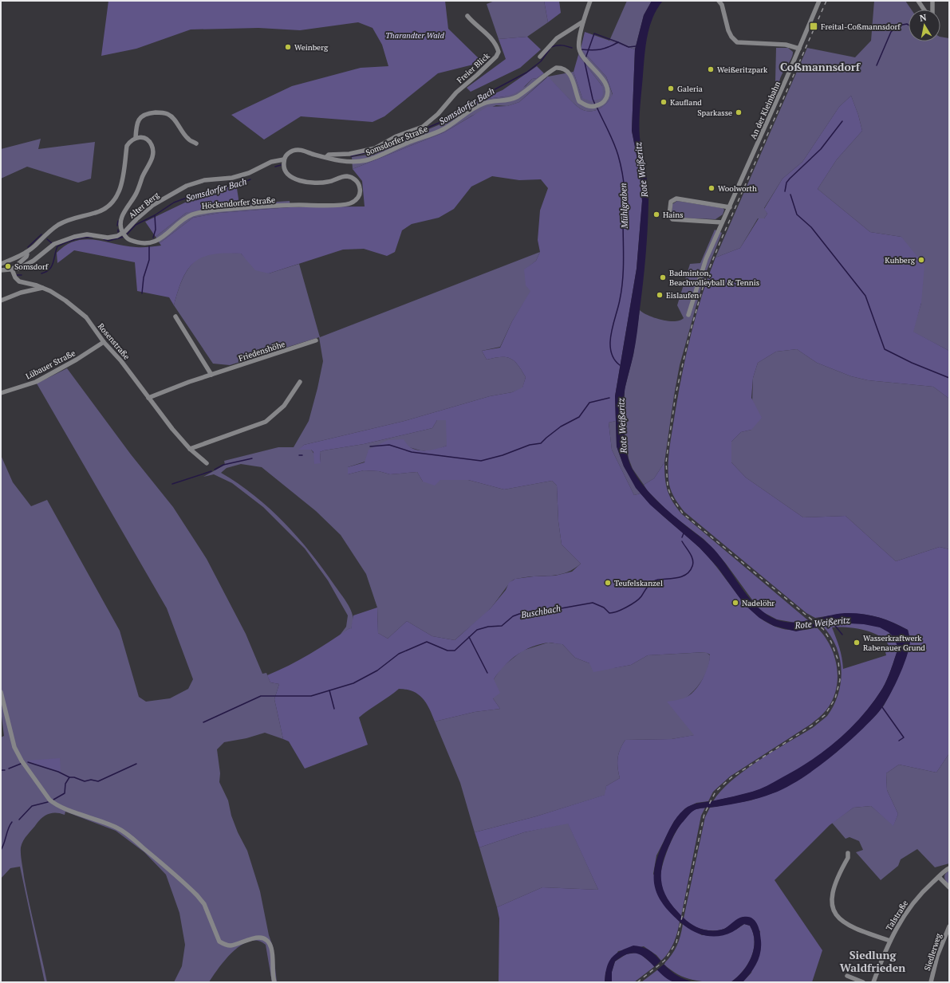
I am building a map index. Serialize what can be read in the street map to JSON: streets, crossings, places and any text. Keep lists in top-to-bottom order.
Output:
{
  "streets": {
    "street": [
      "Freier Blick",
      "An der Kleinbahn",
      "Somsdorfer Straße",
      "Höckendorfer Straße",
      "Alter Berg",
      "Rosenstraße",
      "Friedenshöhe",
      "Lübauer Straße",
      "Talstraße",
      "Siedlerweg"
    ]
  },
  "crossings": [
    ["Freier Blick", "Somsdorfer Straße"],
    ["Höckendorfer Straße", "Alter Berg"],
    ["Rosenstraße", "Friedenshöhe"],
    ["Rosenstraße", "Lübauer Straße"]
  ],
  "districts": ["Coßmannsdorf", "Siedlung Waldfrieden"],
  "water": [
    "Somsdorfer Bach",
    "Rote Weißeritz",
    "Mühlgraben",
    "Buschbach"
  ],
  "parks": ["Tharandter Wald"],
  "places": {
    "transit": ["Freital-Coßmannsdorf"],
    "other": [
      "Weinberg",
      "Weißeritzpark",
      "Galeria",
      "Kaufland",
      "Sparkasse",
      "Woolworth",
      "Hains",
      "Kuhberg",
      "Somsdorf",
      "Badminton, Beachvolleyball & Tennis",
      "Eislaufen",
      "Teufelskanzel",
      "Nadelöhr",
      "Wasserkraftwerk Rabenauer Grund"
    ]
  },
  "north": "top"
}
